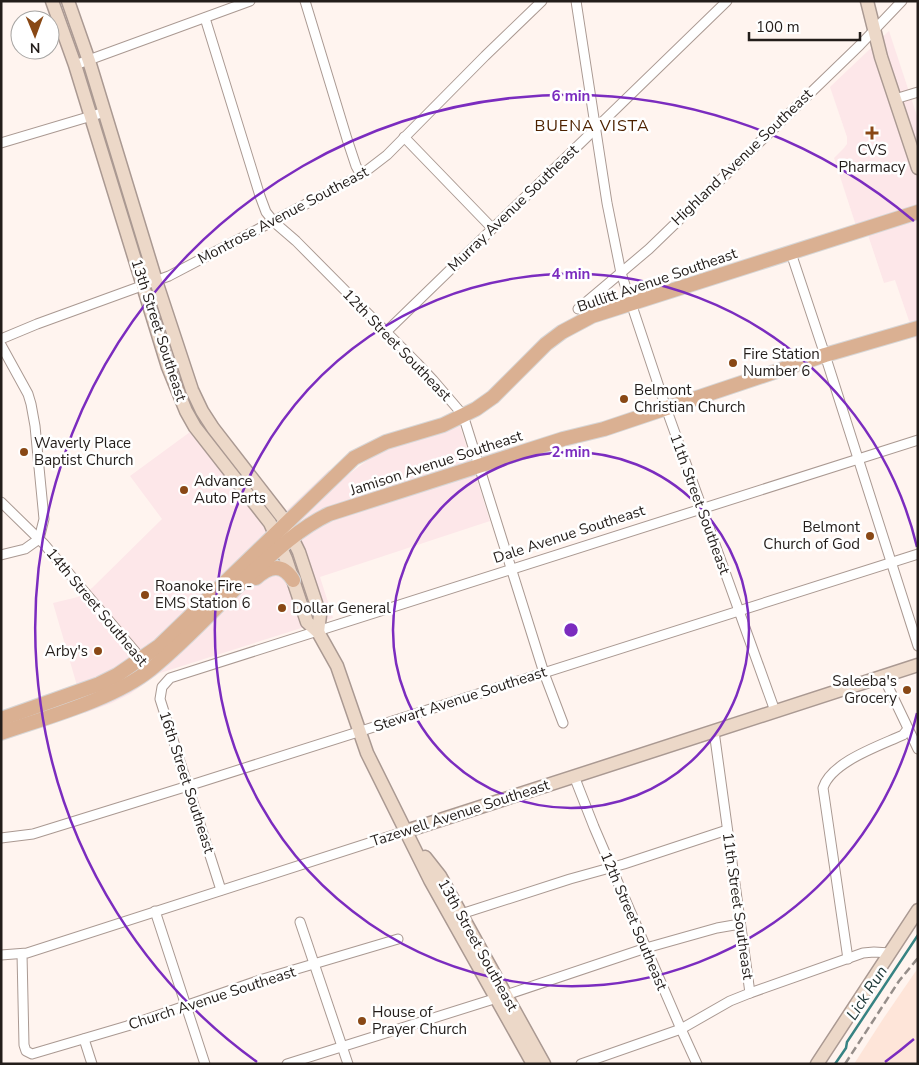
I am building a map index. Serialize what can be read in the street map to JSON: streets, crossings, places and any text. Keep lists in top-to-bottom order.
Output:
{
  "streets": {
    "main road": ["Bullitt Avenue Southeast", "Jamison Avenue Southeast"],
    "street": [
      "Highland Avenue Southeast",
      "Murray Avenue Southeast",
      "Montrose Avenue Southeast",
      "13th Street Southeast",
      "12th Street Southeast",
      "11th Street Southeast",
      "Dale Avenue Southeast",
      "14th Street Southeast",
      "Stewart Avenue Southeast",
      "16th Street Southeast",
      "Tazewell Avenue Southeast",
      "Church Avenue Southeast"
    ]
  },
  "crossings": [
    ["Highland Avenue Southeast", "11th Street Southeast"],
    ["Murray Avenue Southeast", "12th Street Southeast"],
    ["Murray Avenue Southeast", "11th Street Southeast"],
    ["Montrose Avenue Southeast", "13th Street Southeast"],
    ["Montrose Avenue Southeast", "12th Street Southeast"],
    ["Bullitt Avenue Southeast", "13th Street Southeast"],
    ["Bullitt Avenue Southeast", "12th Street Southeast"],
    ["Bullitt Avenue Southeast", "Jamison Avenue Southeast"],
    ["Bullitt Avenue Southeast", "11th Street Southeast"],
    ["13th Street Southeast", "Jamison Avenue Southeast"],
    ["13th Street Southeast", "Dale Avenue Southeast"],
    ["13th Street Southeast", "Stewart Avenue Southeast"],
    ["13th Street Southeast", "Tazewell Avenue Southeast"],
    ["12th Street Southeast", "Jamison Avenue Southeast"],
    ["12th Street Southeast", "Dale Avenue Southeast"],
    ["12th Street Southeast", "Stewart Avenue Southeast"],
    ["12th Street Southeast", "Tazewell Avenue Southeast"],
    ["Jamison Avenue Southeast", "11th Street Southeast"],
    ["Jamison Avenue Southeast", "14th Street Southeast"],
    ["11th Street Southeast", "Dale Avenue Southeast"],
    ["11th Street Southeast", "Stewart Avenue Southeast"],
    ["11th Street Southeast", "Tazewell Avenue Southeast"],
    ["Dale Avenue Southeast", "16th Street Southeast"],
    ["Stewart Avenue Southeast", "16th Street Southeast"],
    ["16th Street Southeast", "Tazewell Avenue Southeast"],
    ["Tazewell Avenue Southeast", "Church Avenue Southeast"]
  ],
  "districts": ["BUENA VISTA"],
  "water": ["Lick Run"],
  "places": {
    "health": ["CVS Pharmacy"],
    "other": [
      "Fire Station Number 6",
      "Belmont Christian Church",
      "Waverly Place Baptist Church",
      "Advance Auto Parts",
      "Belmont Church of God",
      "Roanoke Fire - EMS Station 6",
      "Dollar General",
      "Arby's",
      "Saleeba's Grocery",
      "House of Prayer Church"
    ]
  },
  "scale_bar": "100 m",
  "north": "bottom",
  "rings": ["6 min", "4 min", "2 min"]
}
